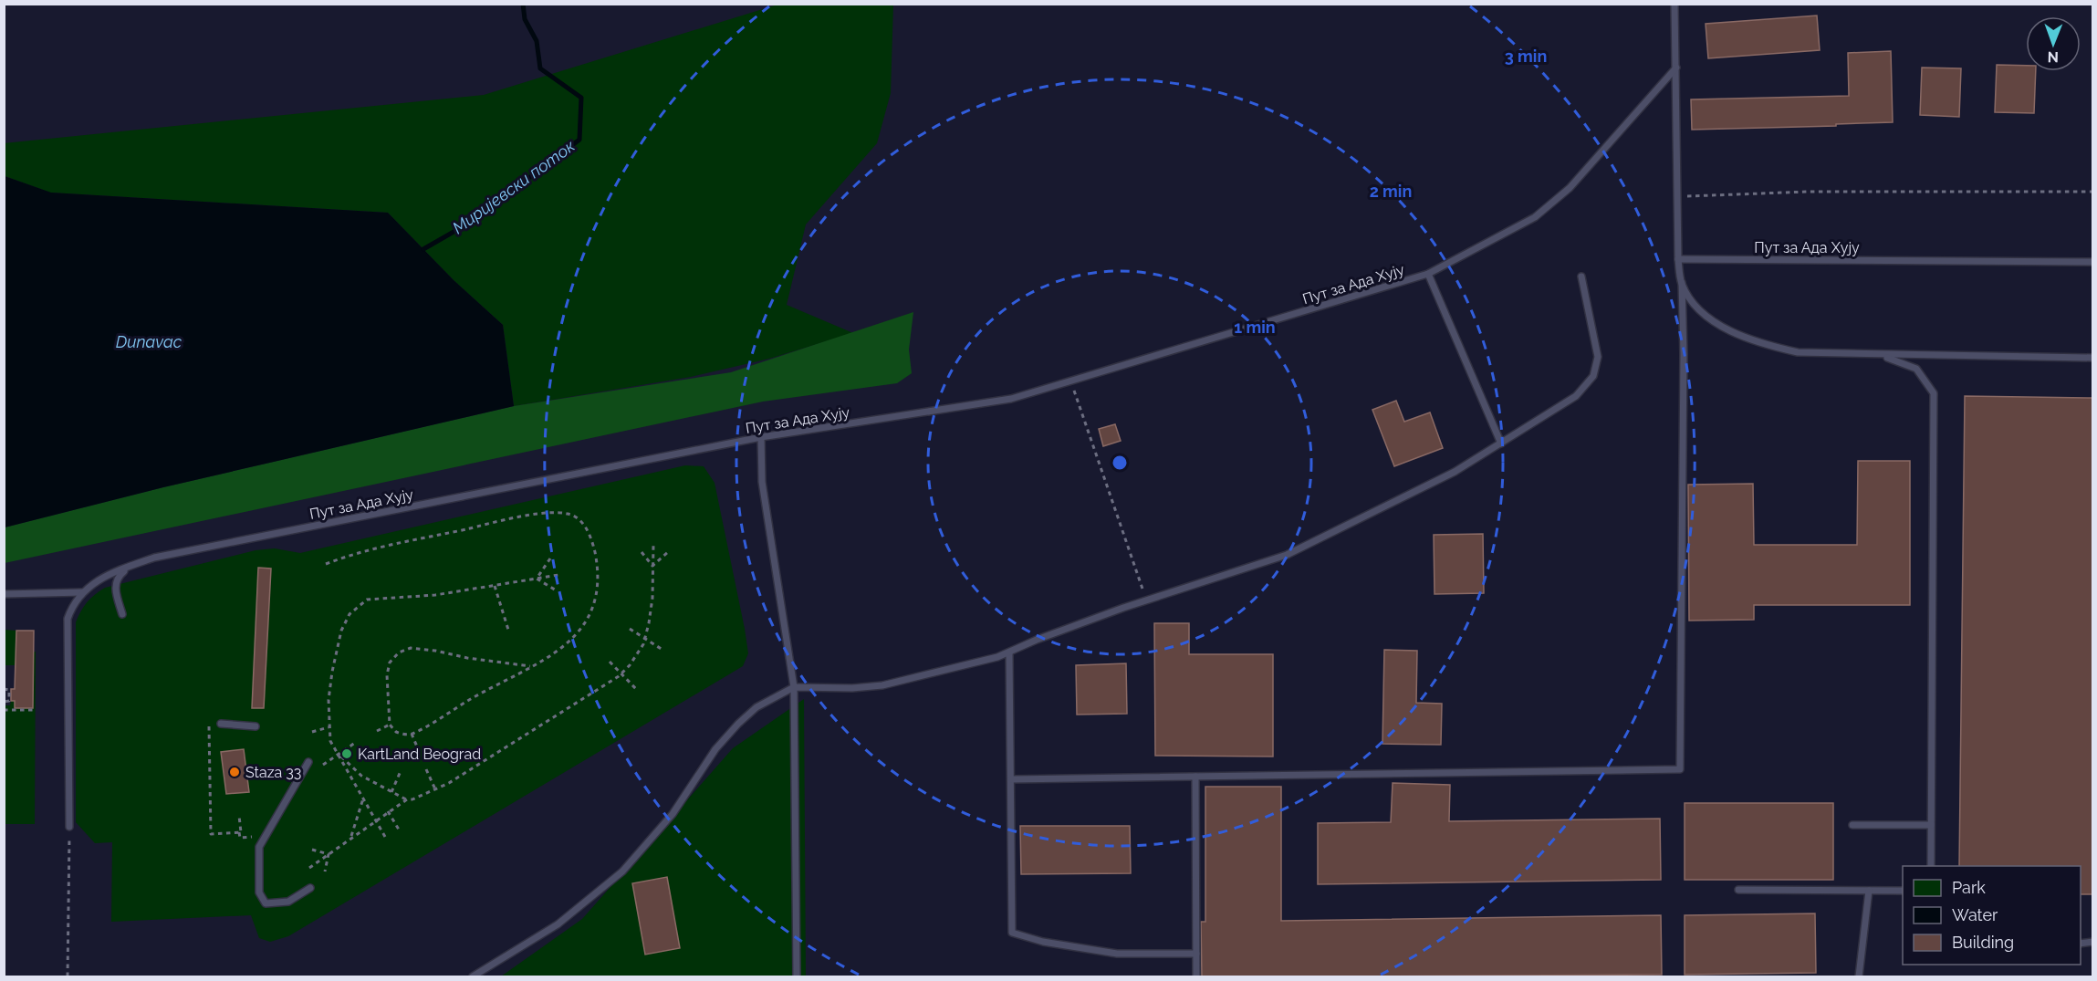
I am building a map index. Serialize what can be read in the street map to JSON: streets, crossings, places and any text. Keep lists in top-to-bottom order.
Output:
{
  "streets": {
    "lane": ["Пут за Ада Хују"]
  },
  "water": ["Миријевски поток", "Dunavac"],
  "places": ["KartLand Beograd", "Staza 33"],
  "legend": ["Park", "Water", "Building"],
  "north": "bottom",
  "rings": ["3 min", "2 min", "1 min"]
}
